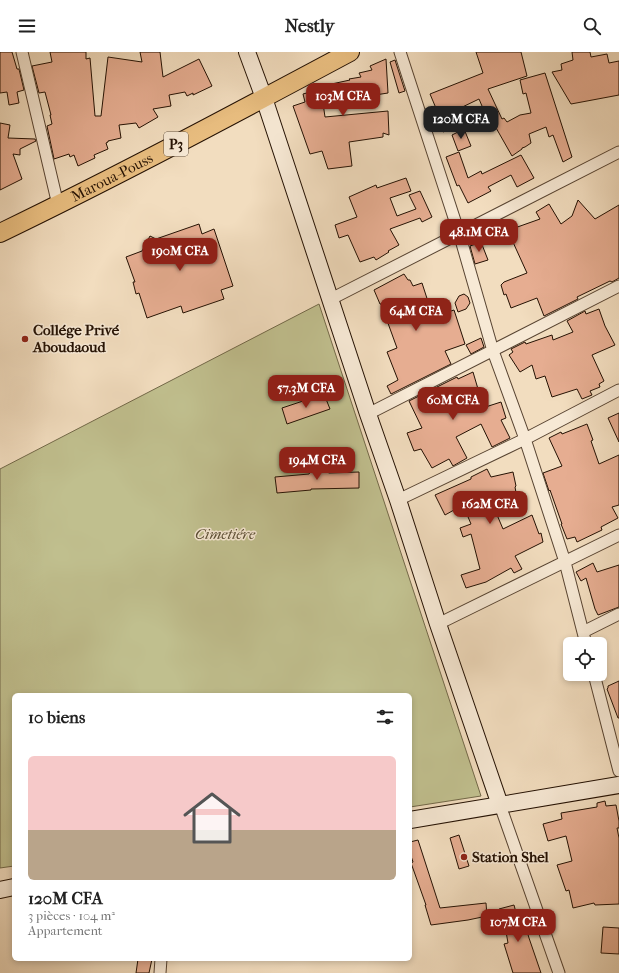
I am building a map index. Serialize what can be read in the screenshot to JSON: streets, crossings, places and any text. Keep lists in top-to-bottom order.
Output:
{
  "streets": {
    "main road": ["P3", "Maroua-Pouss"]
  },
  "parks": ["Cimetiére"],
  "places": ["Collége Privé Aboudaoud", "Station Shel"],
  "page": {
    "header": "Nestly",
    "price": [
      "103M CFA",
      "120M CFA",
      "48.1M CFA",
      "190M CFA",
      "64M CFA",
      "57.3M CFA",
      "60M CFA",
      "194M CFA",
      "162M CFA",
      "107M CFA"
    ],
    "heading": "10 biens",
    "list": [
      {
        "name": "120M CFA",
        "note": "3 pièces · 104 m² · Appartement"
      }
    ]
  }
}
